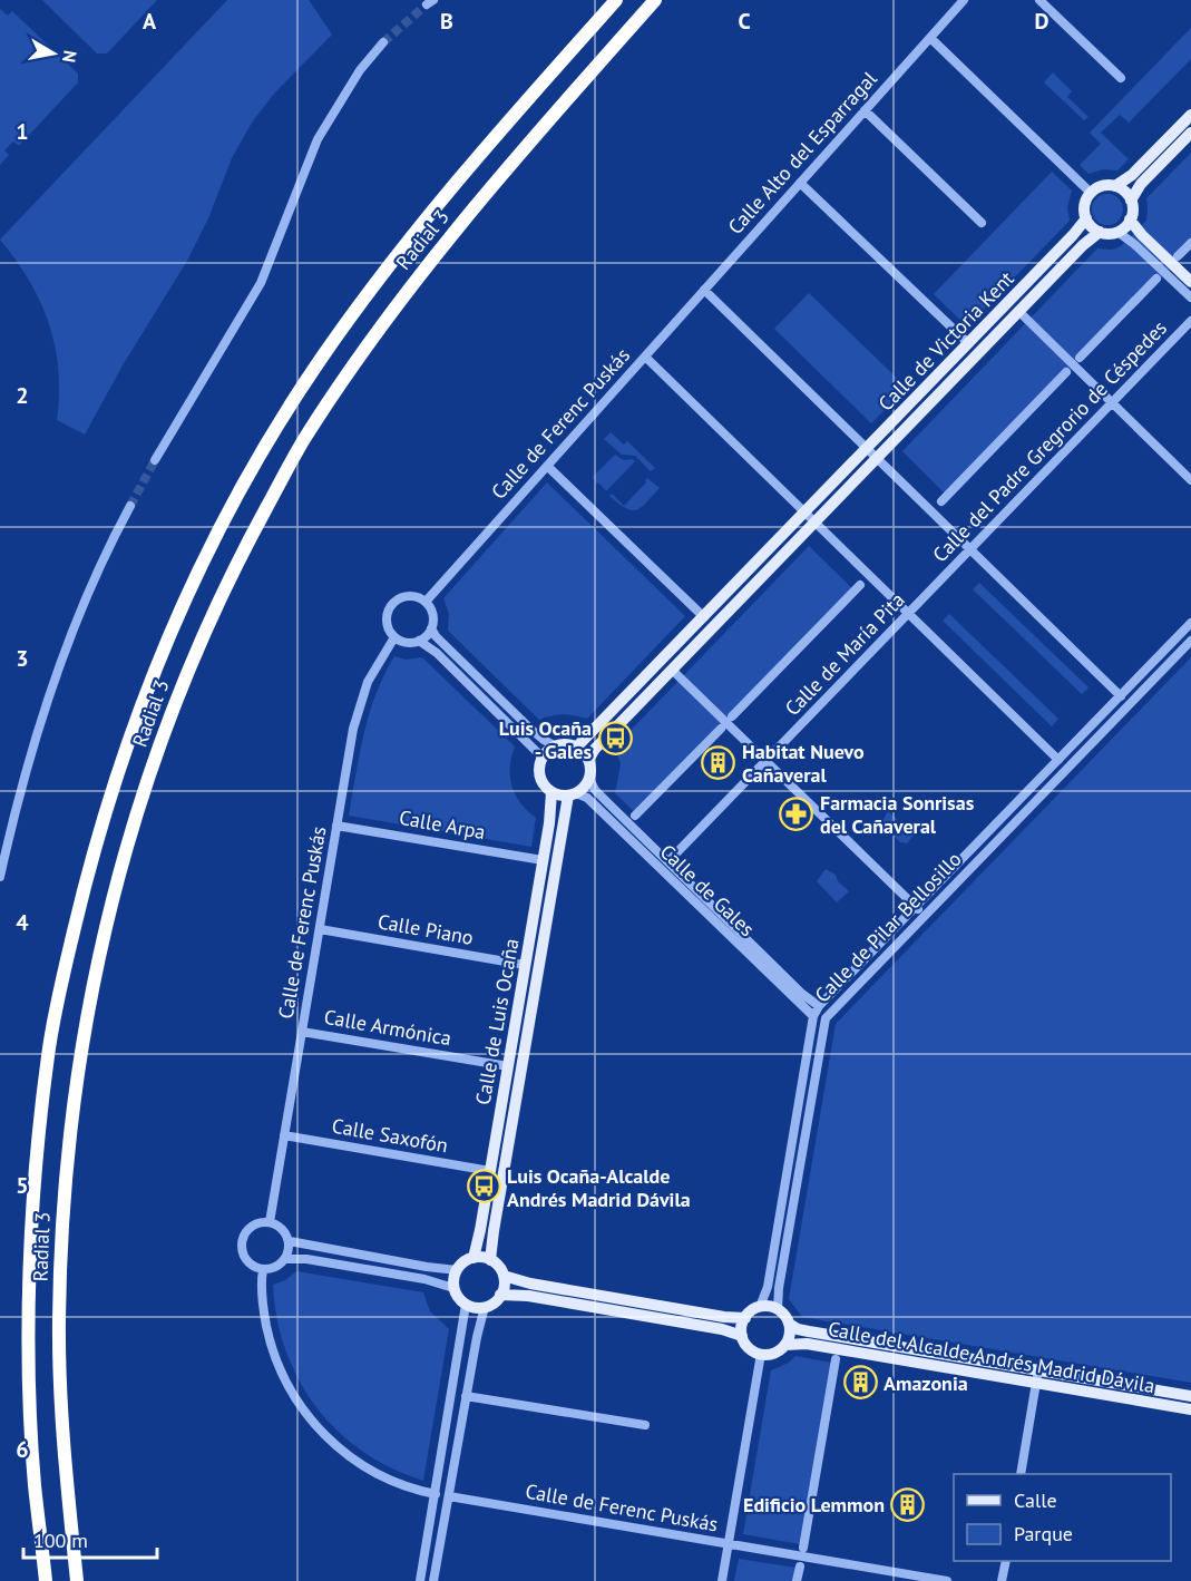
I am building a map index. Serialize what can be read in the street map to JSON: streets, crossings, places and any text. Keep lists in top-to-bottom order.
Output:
{
  "streets": {
    "highway": ["Radial 3"],
    "main road": ["Calle de Victoria Kent", "Calle de Luis Ocaña", "Calle del Alcalde Andrés Madrid Dávila"],
    "street": [
      "Calle Alto del Esparragal",
      "Calle de Ferenc Puskás",
      "Calle del Padre Gregrorio de Céspedes",
      "Calle de María Pita",
      "Calle Arpa",
      "Calle de Gales",
      "Calle de Pilar Bellosillo",
      "Calle Piano",
      "Calle Armónica",
      "Calle Saxofón"
    ]
  },
  "crossings": [
    ["Calle Alto del Esparragal", "Calle de Ferenc Puskás"],
    ["Calle de Ferenc Puskás", "Calle Arpa"],
    ["Calle de Ferenc Puskás", "Calle Piano"],
    ["Calle de Ferenc Puskás", "Calle Armónica"],
    ["Calle de Ferenc Puskás", "Calle Saxofón"],
    ["Calle del Padre Gregrorio de Céspedes", "Calle de María Pita"],
    ["Calle de María Pita", "Calle de Gales"],
    ["Calle Arpa", "Calle de Luis Ocaña"],
    ["Calle de Gales", "Calle de Pilar Bellosillo"],
    ["Calle de Gales", "Calle de Luis Ocaña"],
    ["Calle de Pilar Bellosillo", "Calle del Alcalde Andrés Madrid Dávila"],
    ["Calle Piano", "Calle de Luis Ocaña"],
    ["Calle de Luis Ocaña", "Calle Armónica"],
    ["Calle de Luis Ocaña", "Calle Saxofón"]
  ],
  "places": {
    "bus stop": ["Luis Ocaña - Gales", "Luis Ocaña-Alcalde Andrés Madrid Dávila"],
    "building": ["Habitat Nuevo Cañaveral", "Amazonia", "Edificio Lemmon"],
    "pharmacy": ["Farmacia Sonrisas del Cañaveral"]
  },
  "legend": ["Calle", "Parque"],
  "scale_bar": "100 m",
  "north": "right",
  "grid": {
    "columns": [
      "A",
      "B",
      "C",
      "D"
    ],
    "rows": [
      "1",
      "2",
      "3",
      "4",
      "5",
      "6"
    ]
  }
}
